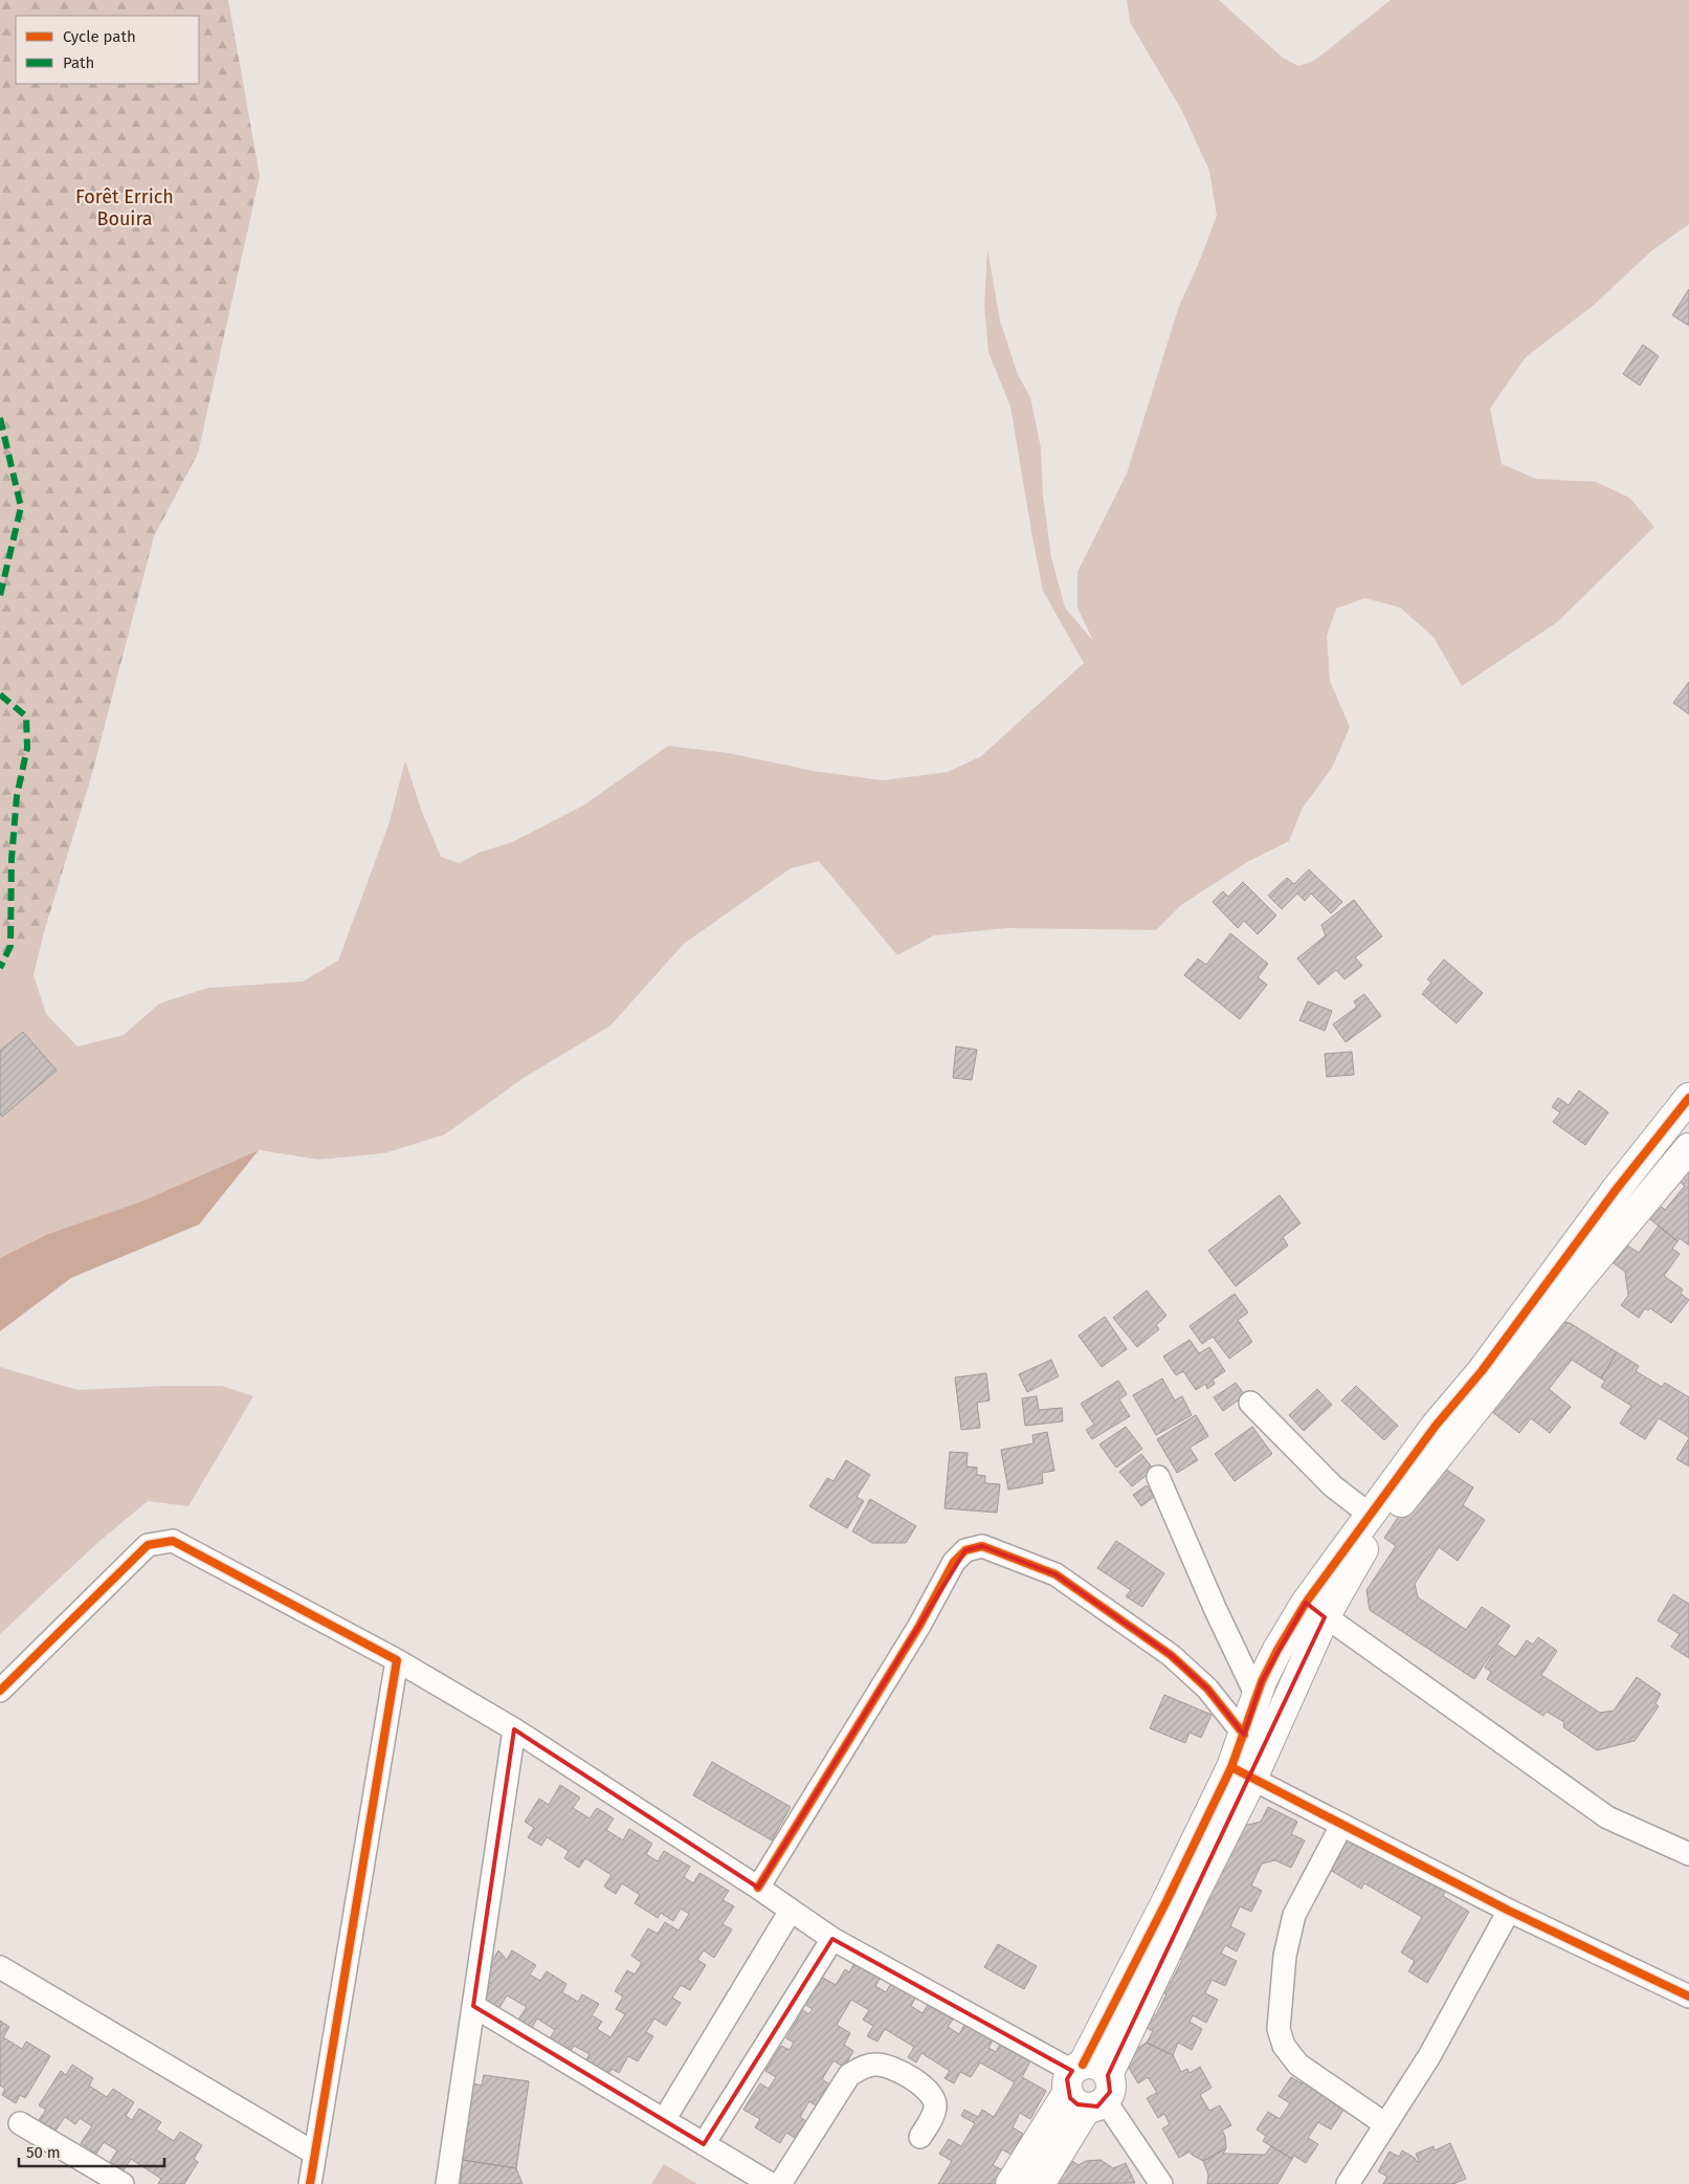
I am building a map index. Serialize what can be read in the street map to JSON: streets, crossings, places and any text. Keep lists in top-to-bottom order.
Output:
{
  "parks": ["Forêt Errich Bouira"],
  "legend": ["Cycle path", "Path"],
  "scale_bar": "50 m"
}
